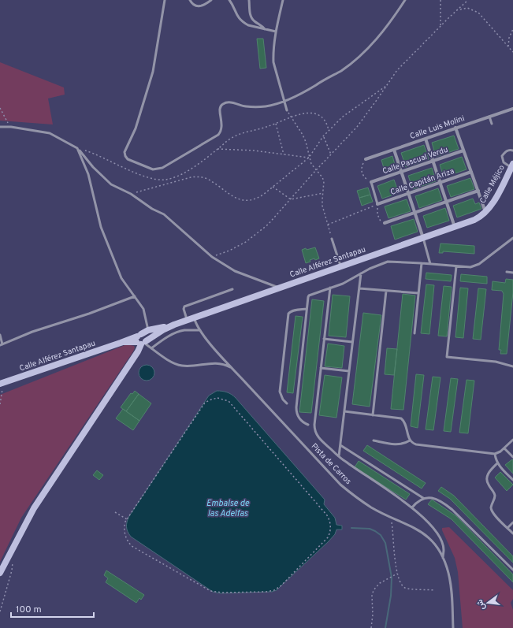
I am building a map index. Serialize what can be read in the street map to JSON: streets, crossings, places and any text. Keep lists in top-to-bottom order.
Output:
{
  "streets": {
    "main road": ["Calle Méjico", "Calle Alférez Santapau"],
    "street": ["Calle Luis Molini", "Calle Pascual Verdu", "Calle Capitán Ariza"],
    "lane": ["Pista de Carros"]
  },
  "crossings": [
    ["Calle Méjico", "Calle Alférez Santapau"],
    ["Calle Alférez Santapau", "Pista de Carros"]
  ],
  "water": ["Embalse de las Adelfas"],
  "scale_bar": "100 m",
  "north": "left"
}
